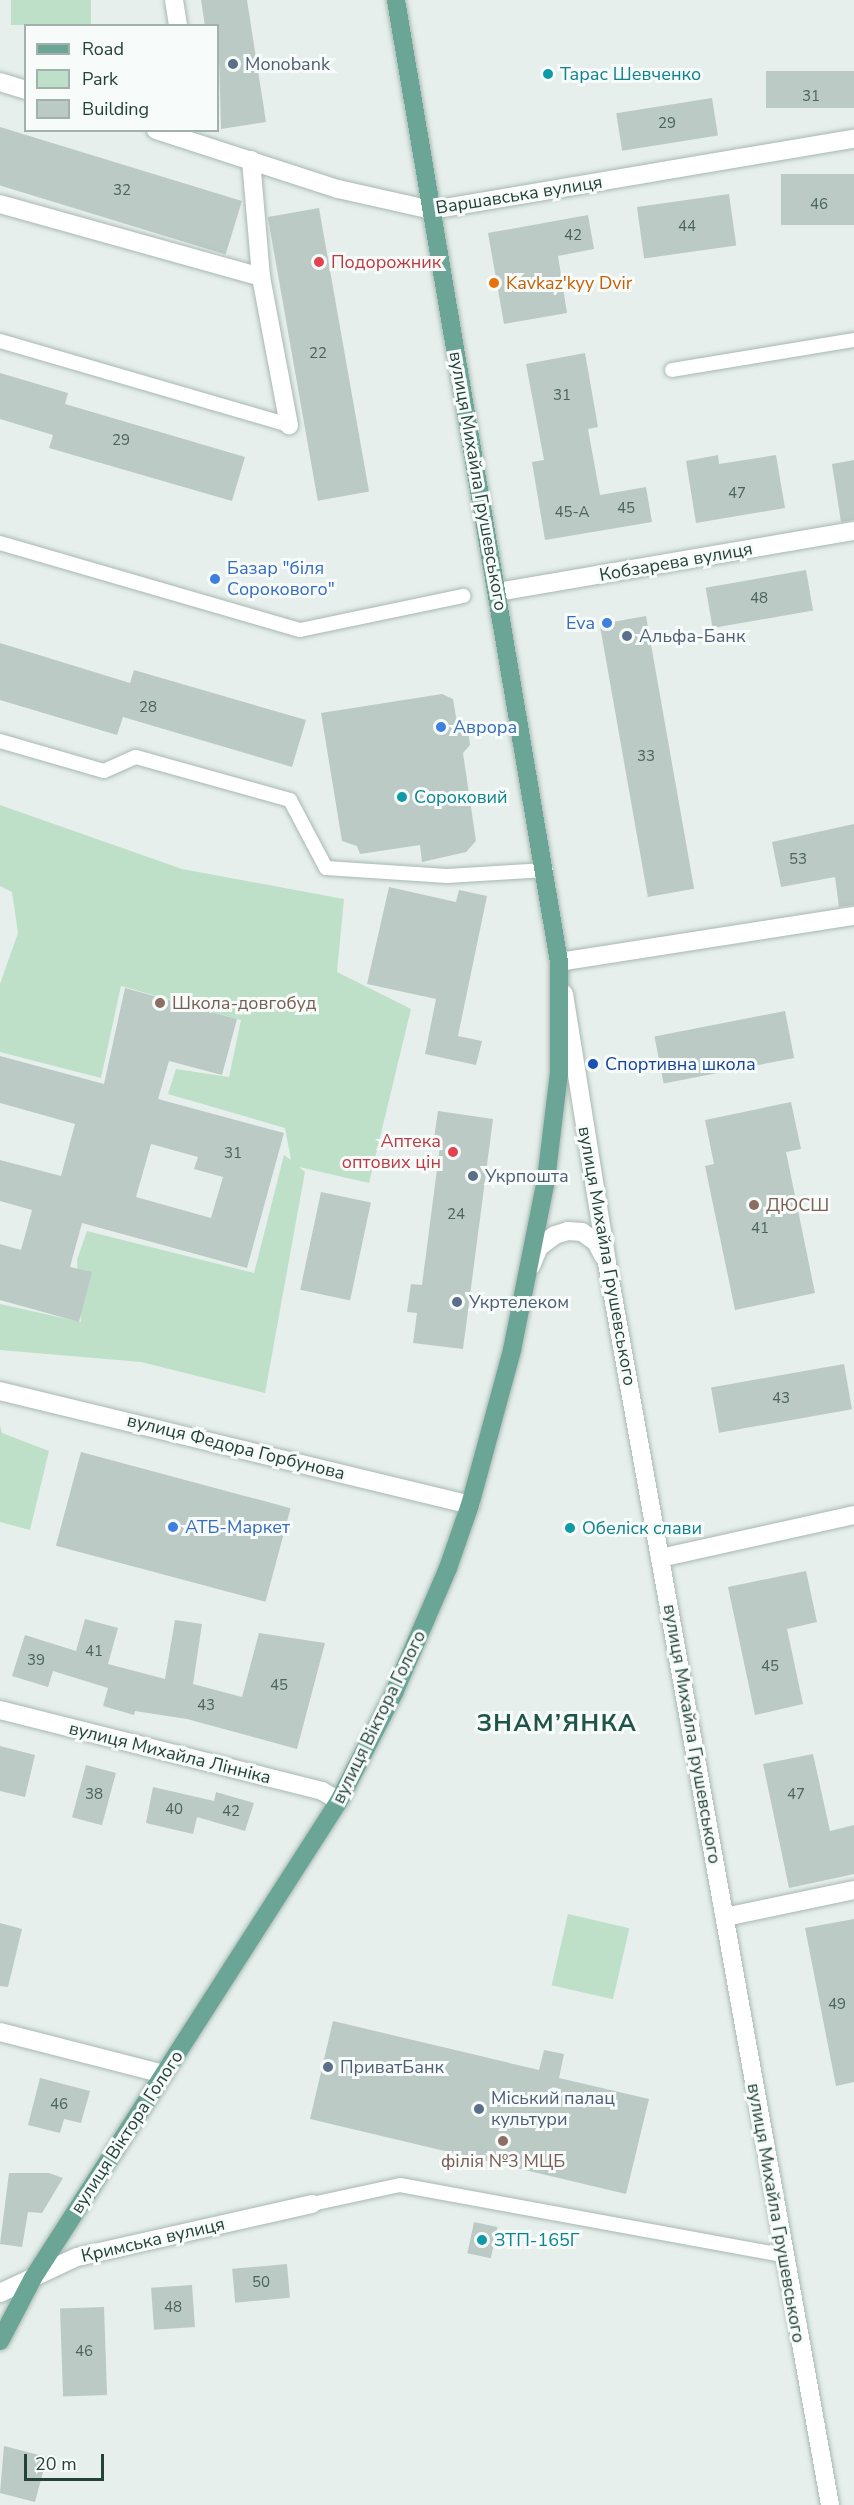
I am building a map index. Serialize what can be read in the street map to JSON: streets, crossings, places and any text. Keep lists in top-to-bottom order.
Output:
{
  "streets": {
    "main road": ["вулиця Михайла Грушевського", "вулиця Віктора Голого"],
    "street": [
      "Варшавська вулиця",
      "Кобзарева вулиця",
      "вулиця Федора Горбунова",
      "вулиця Михайла Лінніка",
      "Кримська вулиця"
    ]
  },
  "crossings": [
    ["Варшавська вулиця", "вулиця Михайла Грушевського"],
    ["вулиця Михайла Грушевського", "Кобзарева вулиця"],
    ["вулиця Михайла Грушевського", "вулиця Віктора Голого"],
    ["вулиця Федора Горбунова", "вулиця Віктора Голого"],
    ["вулиця Віктора Голого", "вулиця Михайла Лінніка"],
    ["вулиця Віктора Голого", "Кримська вулиця"]
  ],
  "districts": ["ЗНАМ’ЯНКА"],
  "places": [
    "Monobank",
    "Тарас Шевченко",
    "Подорожник",
    "Kavkazʹkyy Dvir",
    "Базар \"біля Сорокового\"",
    "Eva",
    "Альфа-Банк",
    "Аврора",
    "Сороковий",
    "Школа-довгобуд",
    "Спортивна школа",
    "Аптека оптових цін",
    "Укрпошта",
    "ДЮСШ",
    "Укртелеком",
    "АТБ-Маркет",
    "Обеліск слави",
    "ПриватБанк",
    "Міський палац культури",
    "філія №3 МЦБ",
    "ЗТП-165Г"
  ],
  "house_numbers": [
    "31",
    "29",
    "32",
    "46",
    "44",
    "42",
    "22",
    "31",
    "29",
    "47",
    "45",
    "45-А",
    "48",
    "28",
    "33",
    "53",
    "31",
    "24",
    "41",
    "43",
    "41",
    "39",
    "45",
    "45",
    "43",
    "38",
    "47",
    "40",
    "42",
    "49",
    "46",
    "50",
    "48",
    "46"
  ],
  "legend": ["Road", "Park", "Building"],
  "scale_bar": "20 m"
}
